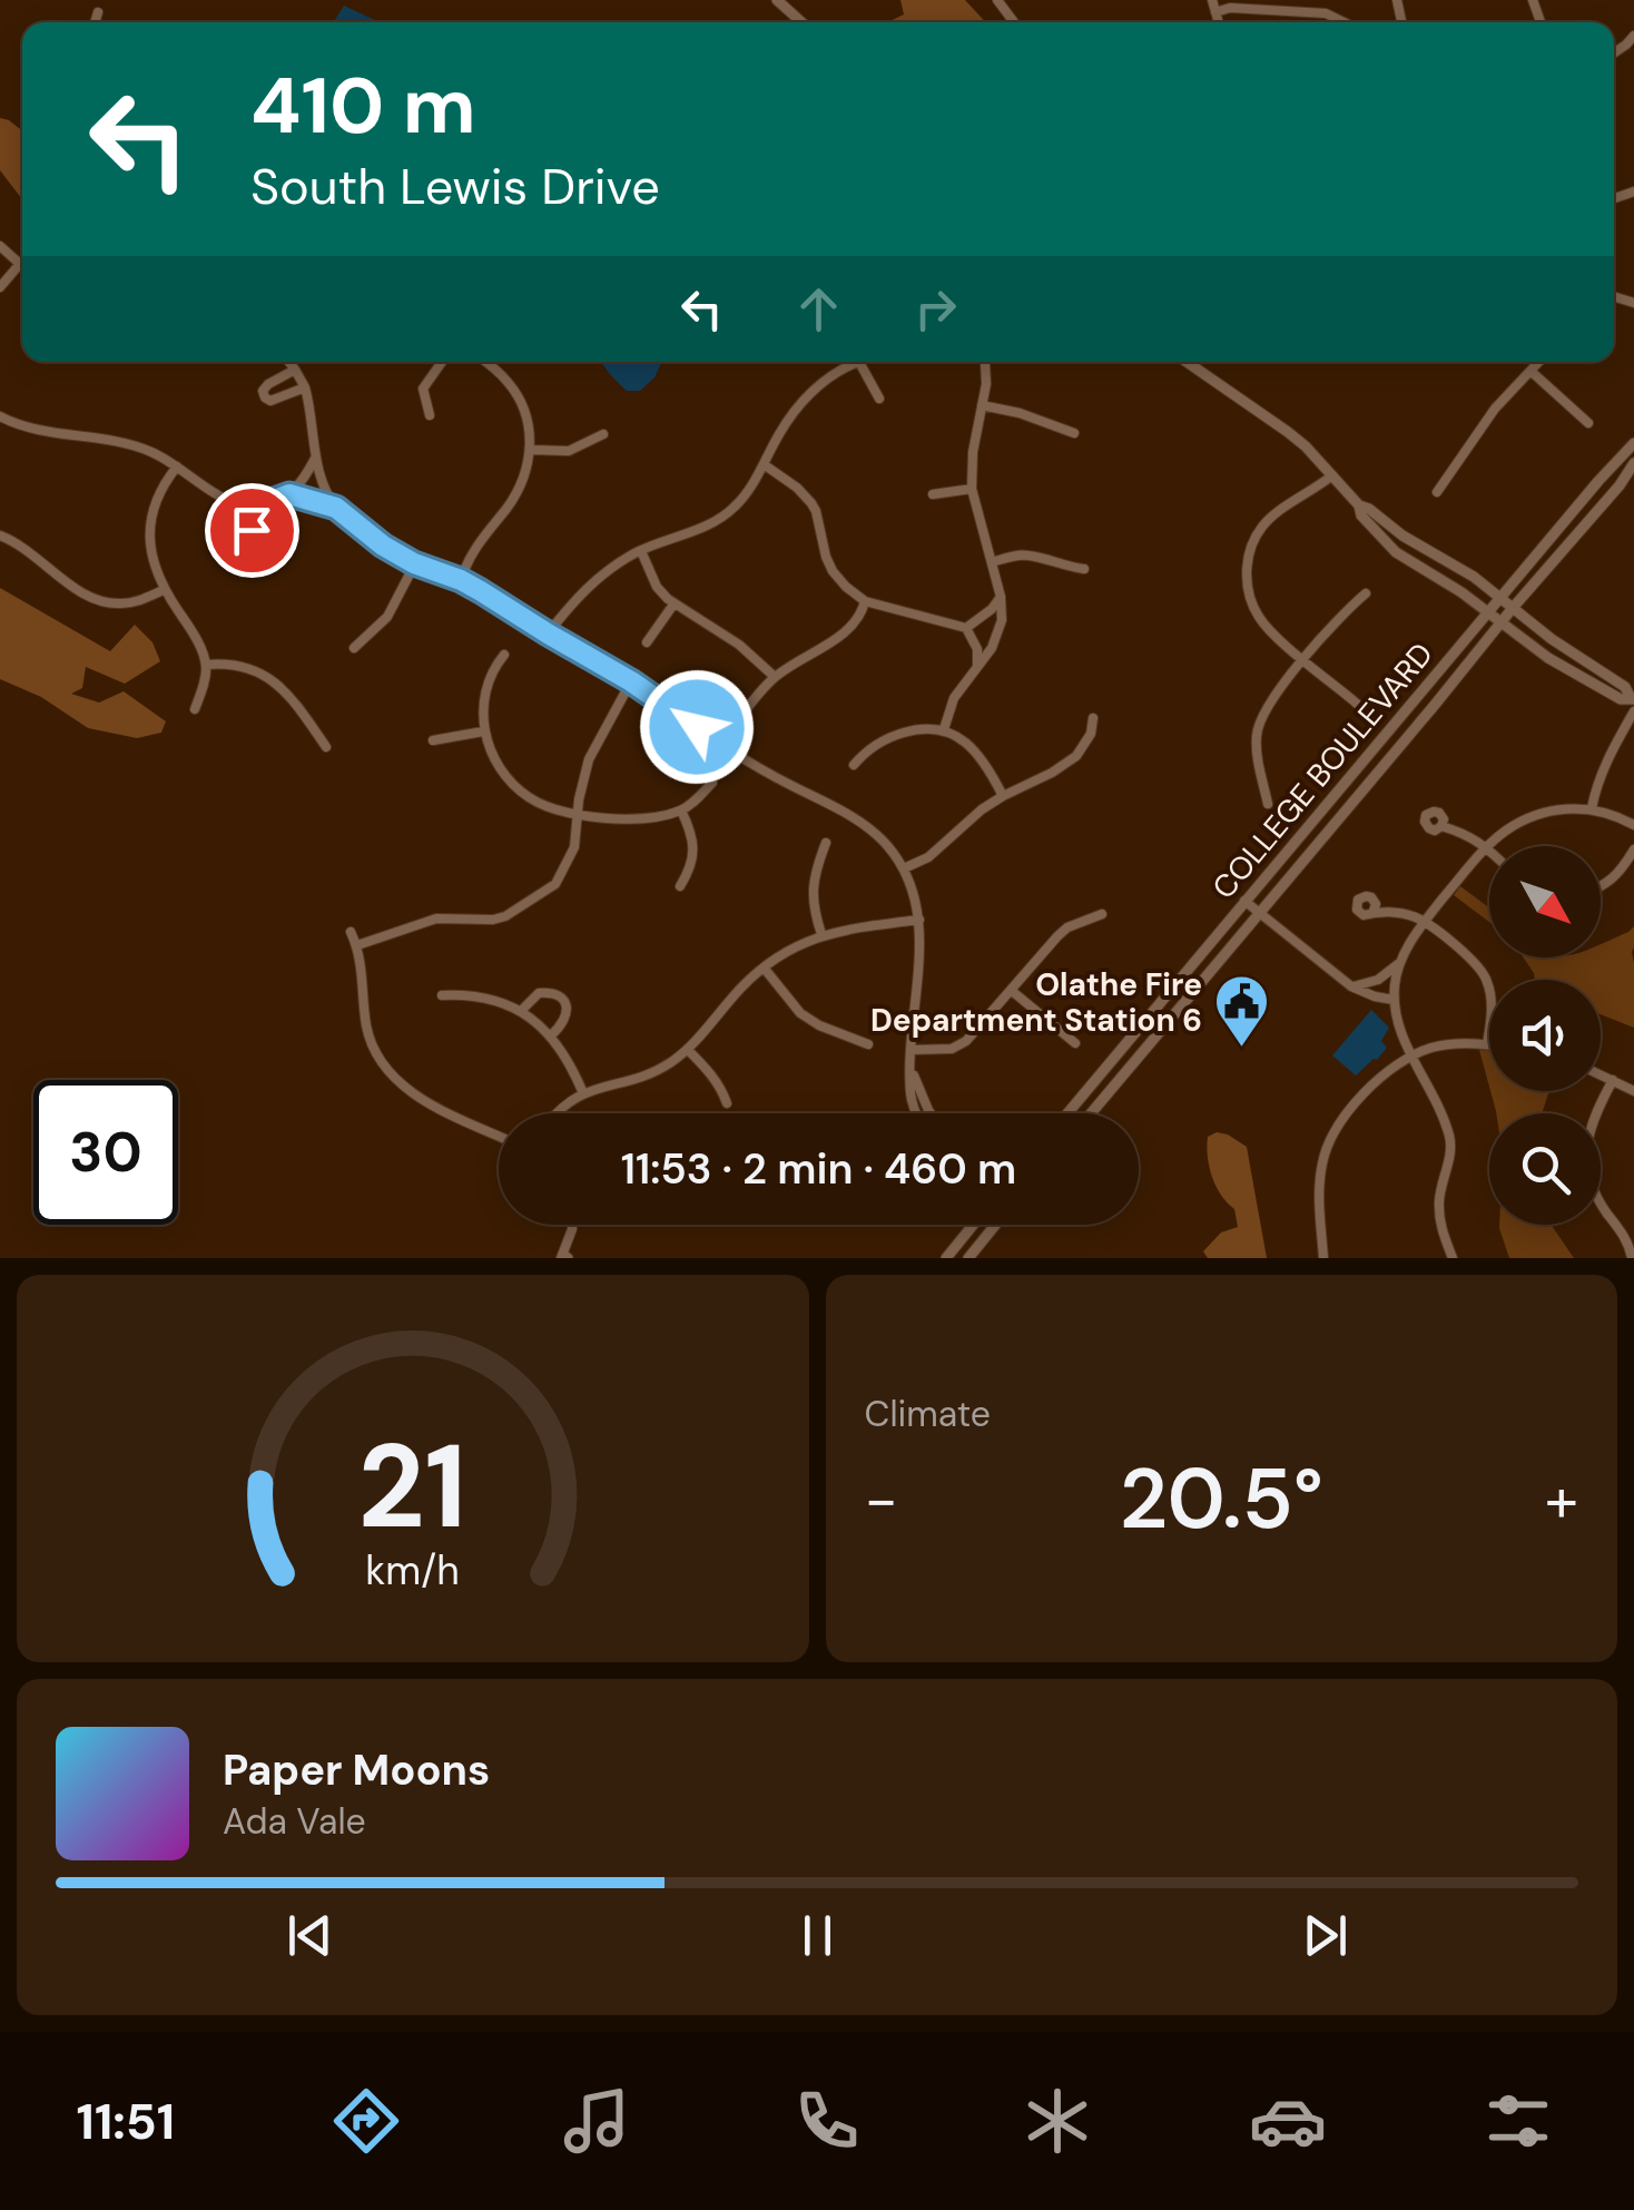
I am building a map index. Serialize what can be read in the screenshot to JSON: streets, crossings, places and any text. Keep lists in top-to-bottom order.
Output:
{
  "streets": {
    "street": ["COLLEGE BOULEVARD"]
  },
  "places": {
    "public building": ["Olathe Fire Department Station 6"]
  },
  "north": "bottom right",
  "page": {
    "turn": ["410 m", "South Lewis Drive"],
    "limit": "30",
    "trip": "11:53 · 2 min · 460 m",
    "tile": "Climate",
    "heat": ["−", "20.5°", "+"],
    "song": ["Paper Moons", "Ada Vale"],
    "tabs": "11:51",
    "gauge": ["21", "km/h"]
  }
}
